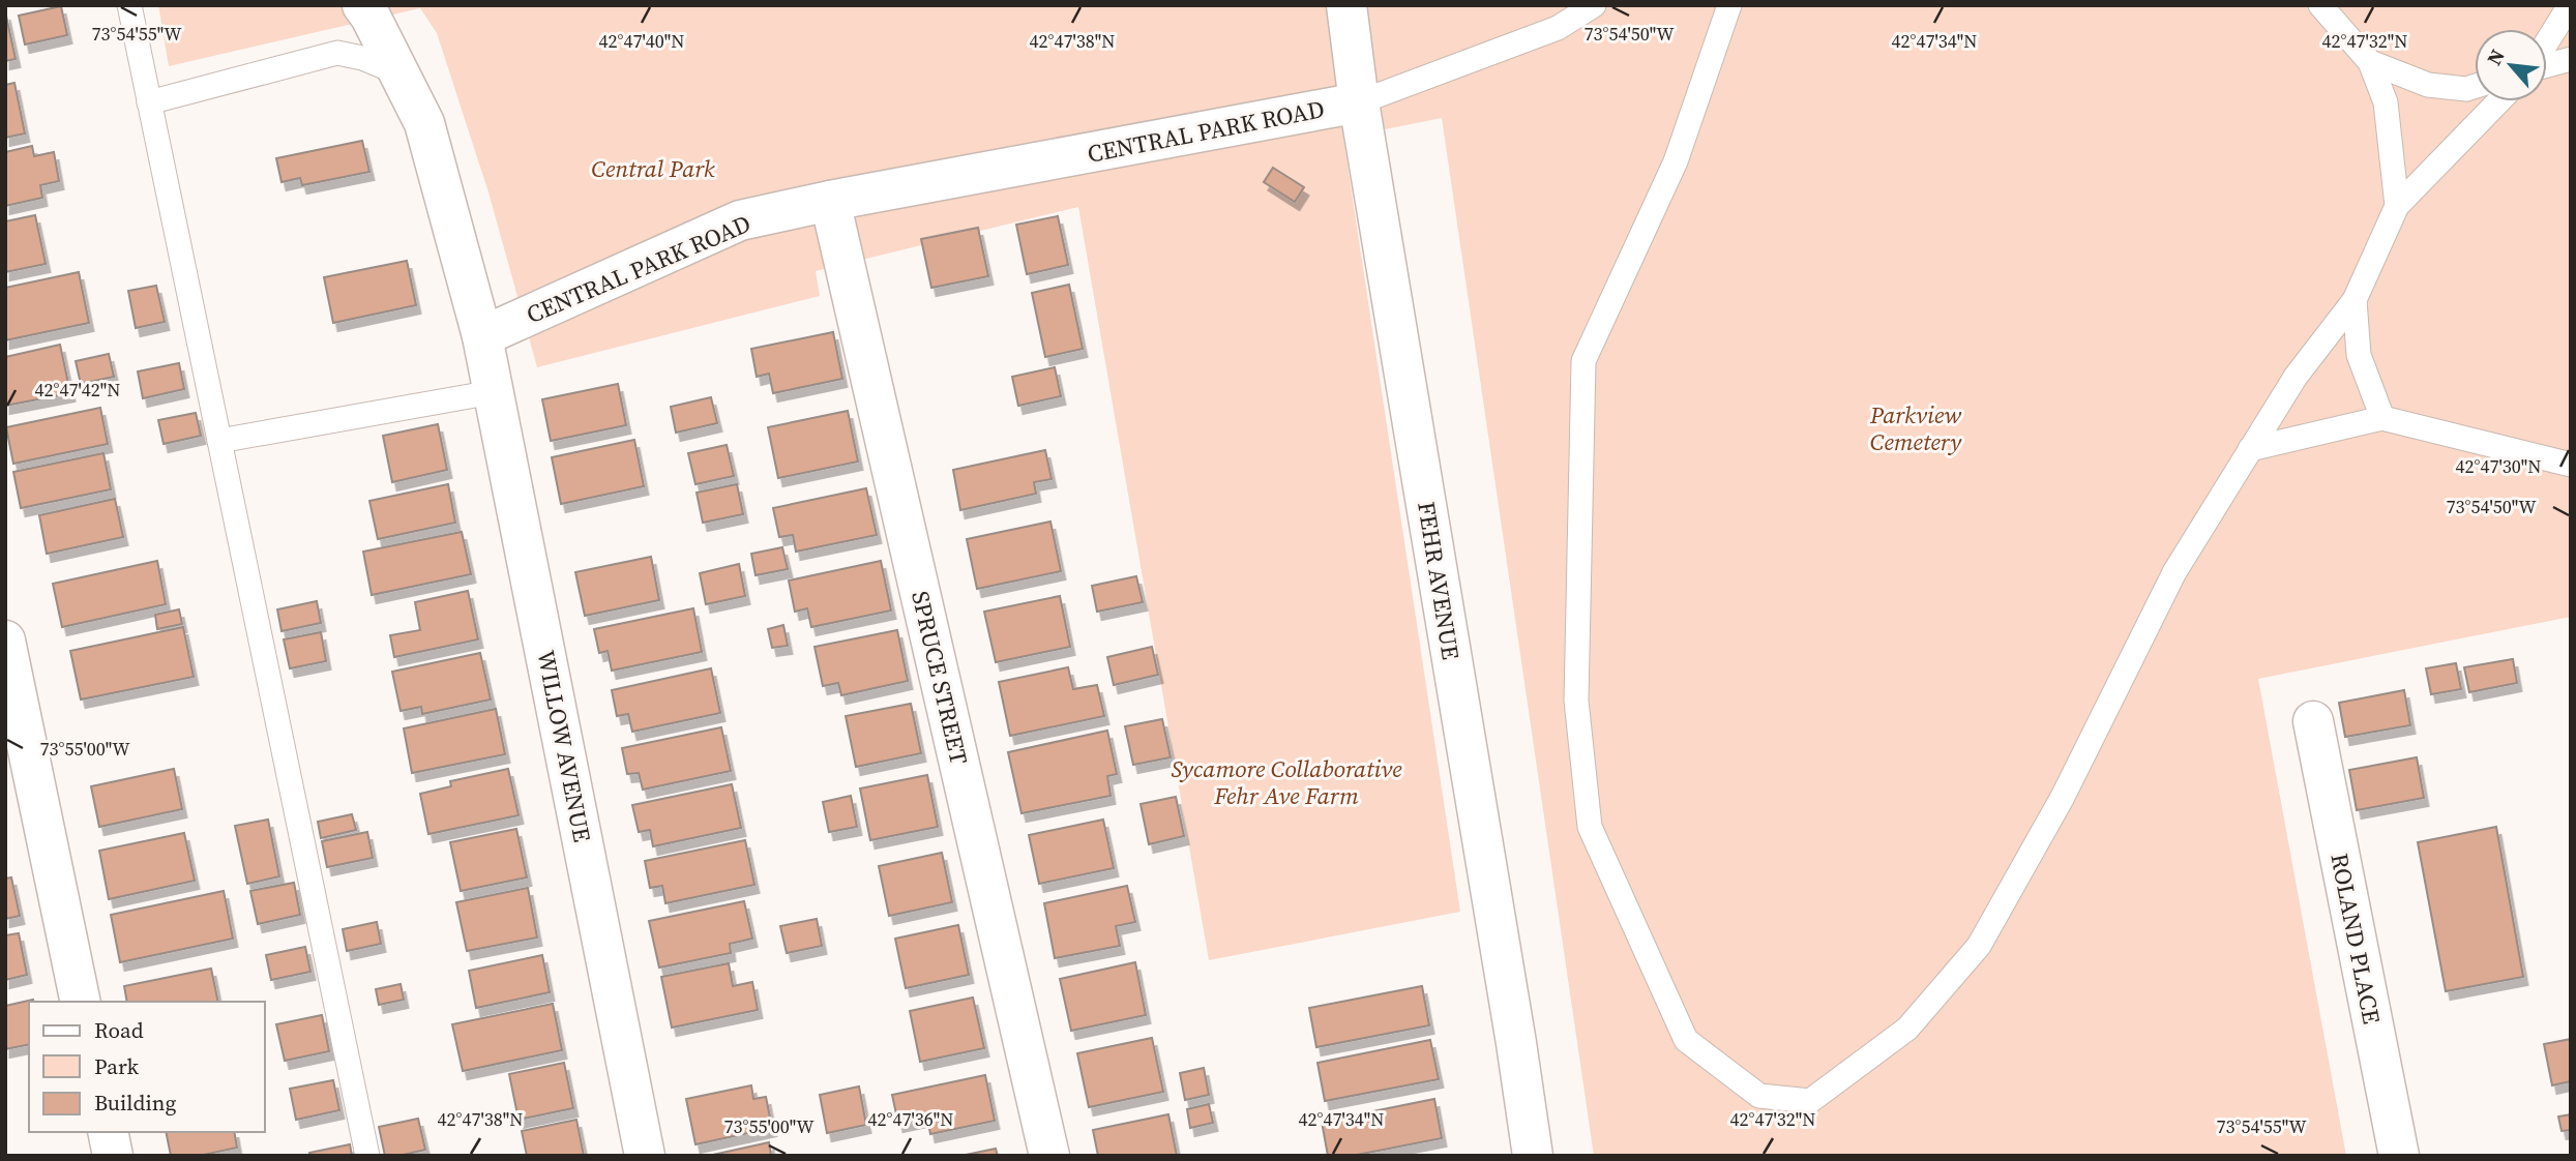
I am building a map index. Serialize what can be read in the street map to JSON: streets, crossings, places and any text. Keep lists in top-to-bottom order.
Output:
{
  "streets": {
    "street": [
      "CENTRAL PARK ROAD",
      "FEHR AVENUE",
      "SPRUCE STREET",
      "WILLOW AVENUE",
      "ROLAND PLACE"
    ]
  },
  "crossings": [
    ["CENTRAL PARK ROAD", "FEHR AVENUE"],
    ["CENTRAL PARK ROAD", "SPRUCE STREET"],
    ["CENTRAL PARK ROAD", "WILLOW AVENUE"]
  ],
  "parks": ["Central Park", "Parkview Cemetery", "Sycamore Collaborative Fehr Ave Farm"],
  "legend": ["Road", "Park", "Building"],
  "north": "top left",
  "coordinates": [
    "73°54'55\"W",
    "73°54'50\"W",
    "42°47'40\"N",
    "42°47'38\"N",
    "42°47'34\"N",
    "42°47'32\"N",
    "42°47'42\"N",
    "42°47'30\"N",
    "73°55'00\"W",
    "42°47'36\"N"
  ]
}
